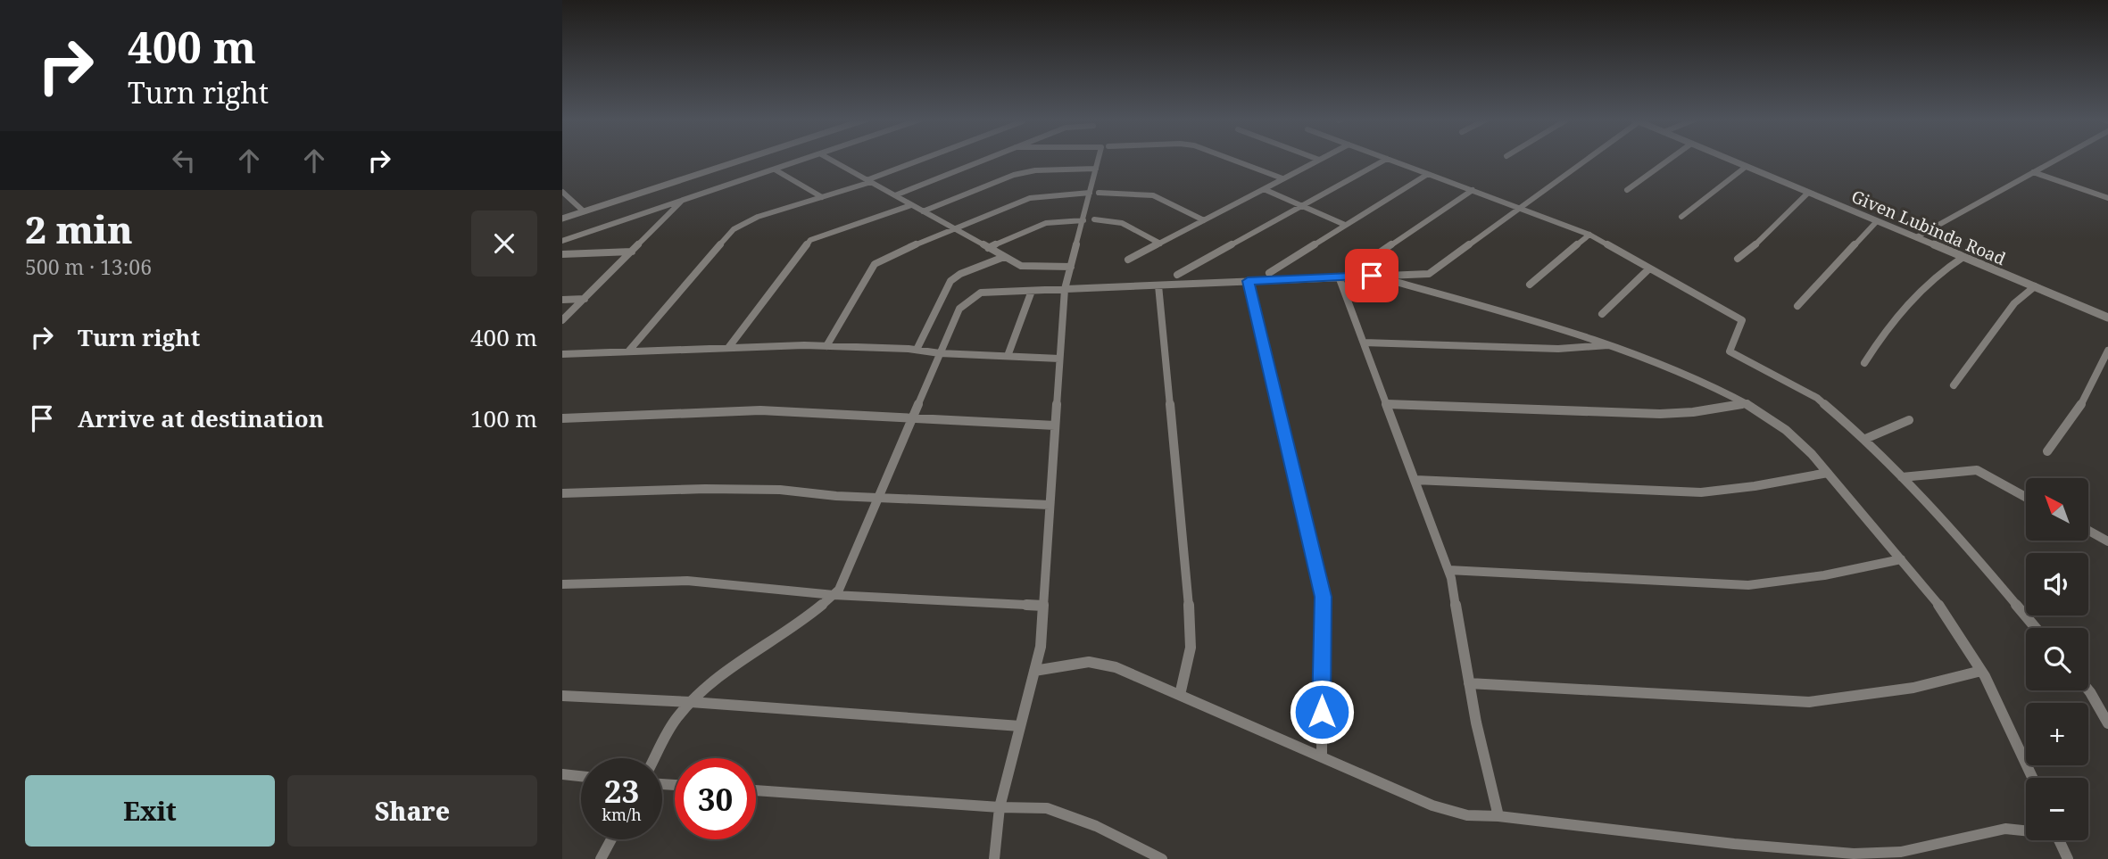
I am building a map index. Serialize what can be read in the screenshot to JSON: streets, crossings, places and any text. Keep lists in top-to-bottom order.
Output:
{
  "streets": {
    "street": ["Given Lubinda Road"]
  },
  "north": "top left",
  "page": {
    "turn": ["400 m", "Turn right"],
    "heading": ["2 min", "500 m · 13:06"],
    "list": [
      {
        "name": "Turn right",
        "value": "400 m"
      },
      {
        "name": "Arrive at destination",
        "value": "100 m"
      }
    ],
    "map_buttons": ["+", "−"],
    "speed": "23 km/h",
    "limit": "30",
    "buttons": ["Exit", "Share"]
  }
}
